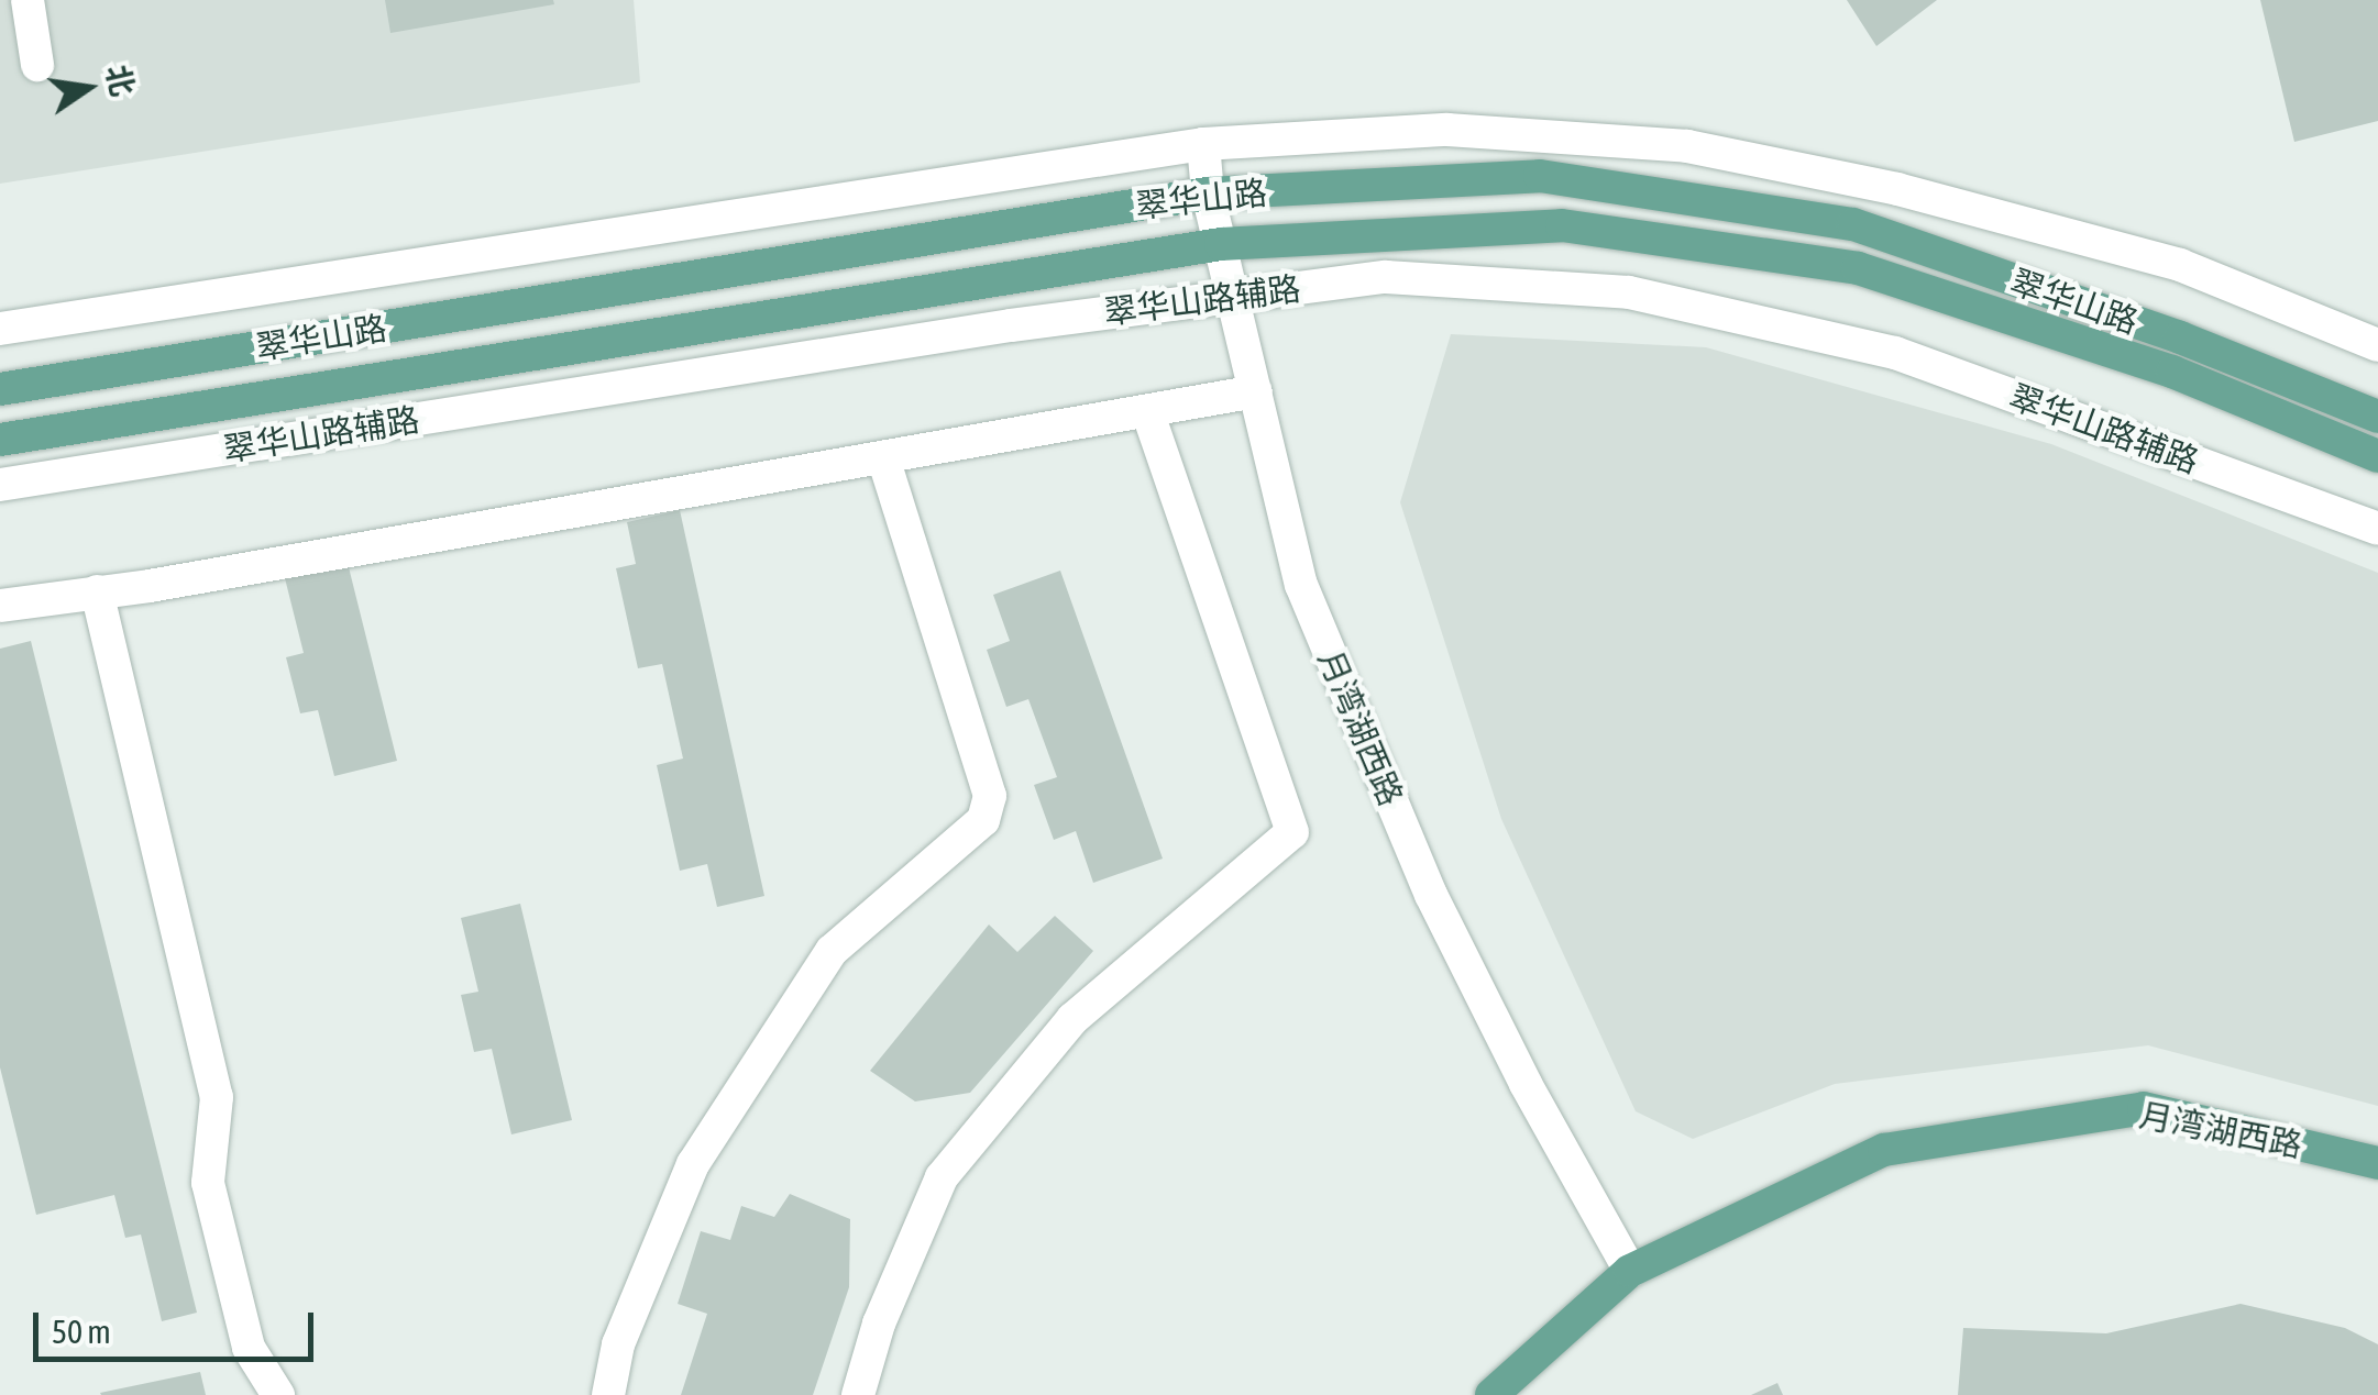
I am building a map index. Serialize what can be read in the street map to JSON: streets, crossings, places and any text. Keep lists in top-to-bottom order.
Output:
{
  "streets": {
    "main road": ["翠华山路", "月湾湖西路"],
    "street": ["翠华山路辅路"]
  },
  "crossings": [
    ["翠华山路", "月湾湖西路"],
    ["翠华山路辅路", "月湾湖西路"]
  ],
  "scale_bar": "50 m",
  "north": "right"
}
